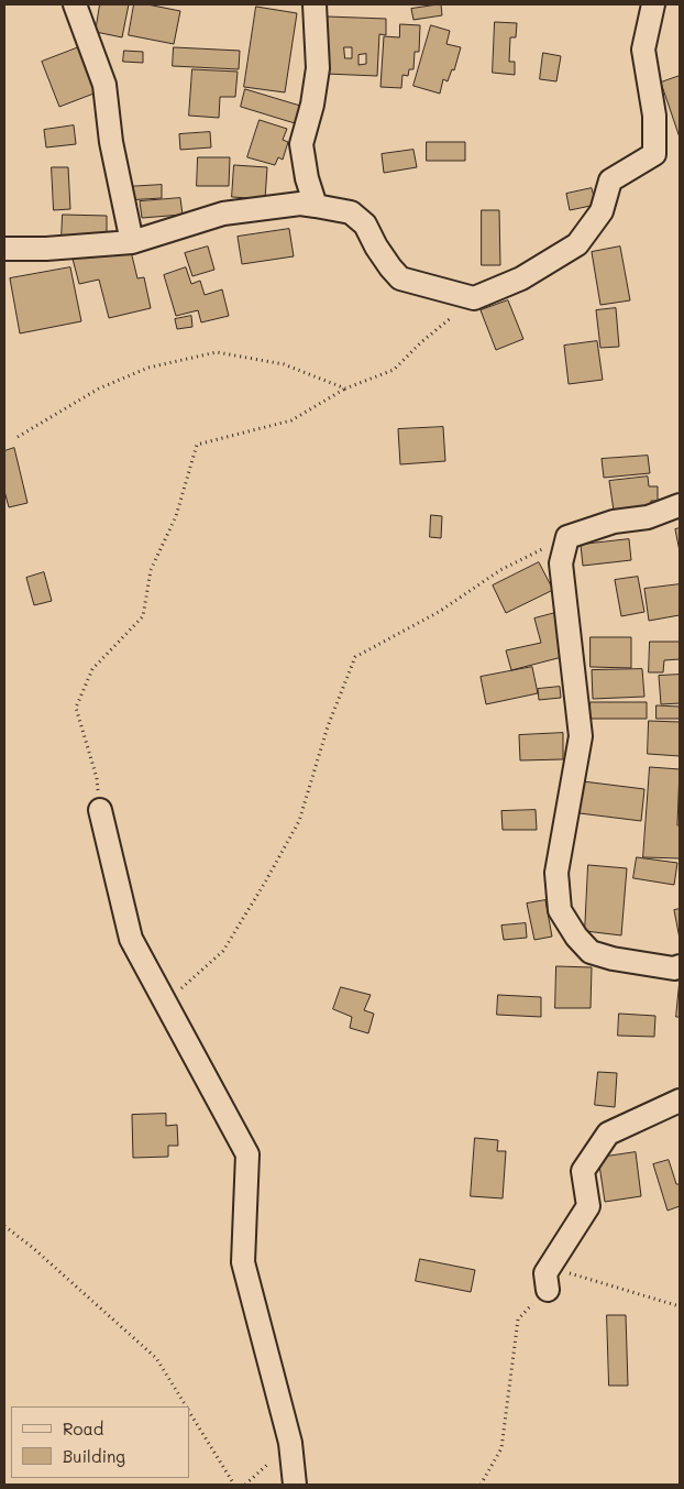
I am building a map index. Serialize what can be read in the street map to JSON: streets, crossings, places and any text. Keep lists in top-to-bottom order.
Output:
{
  "legend": ["Road", "Building"]
}
